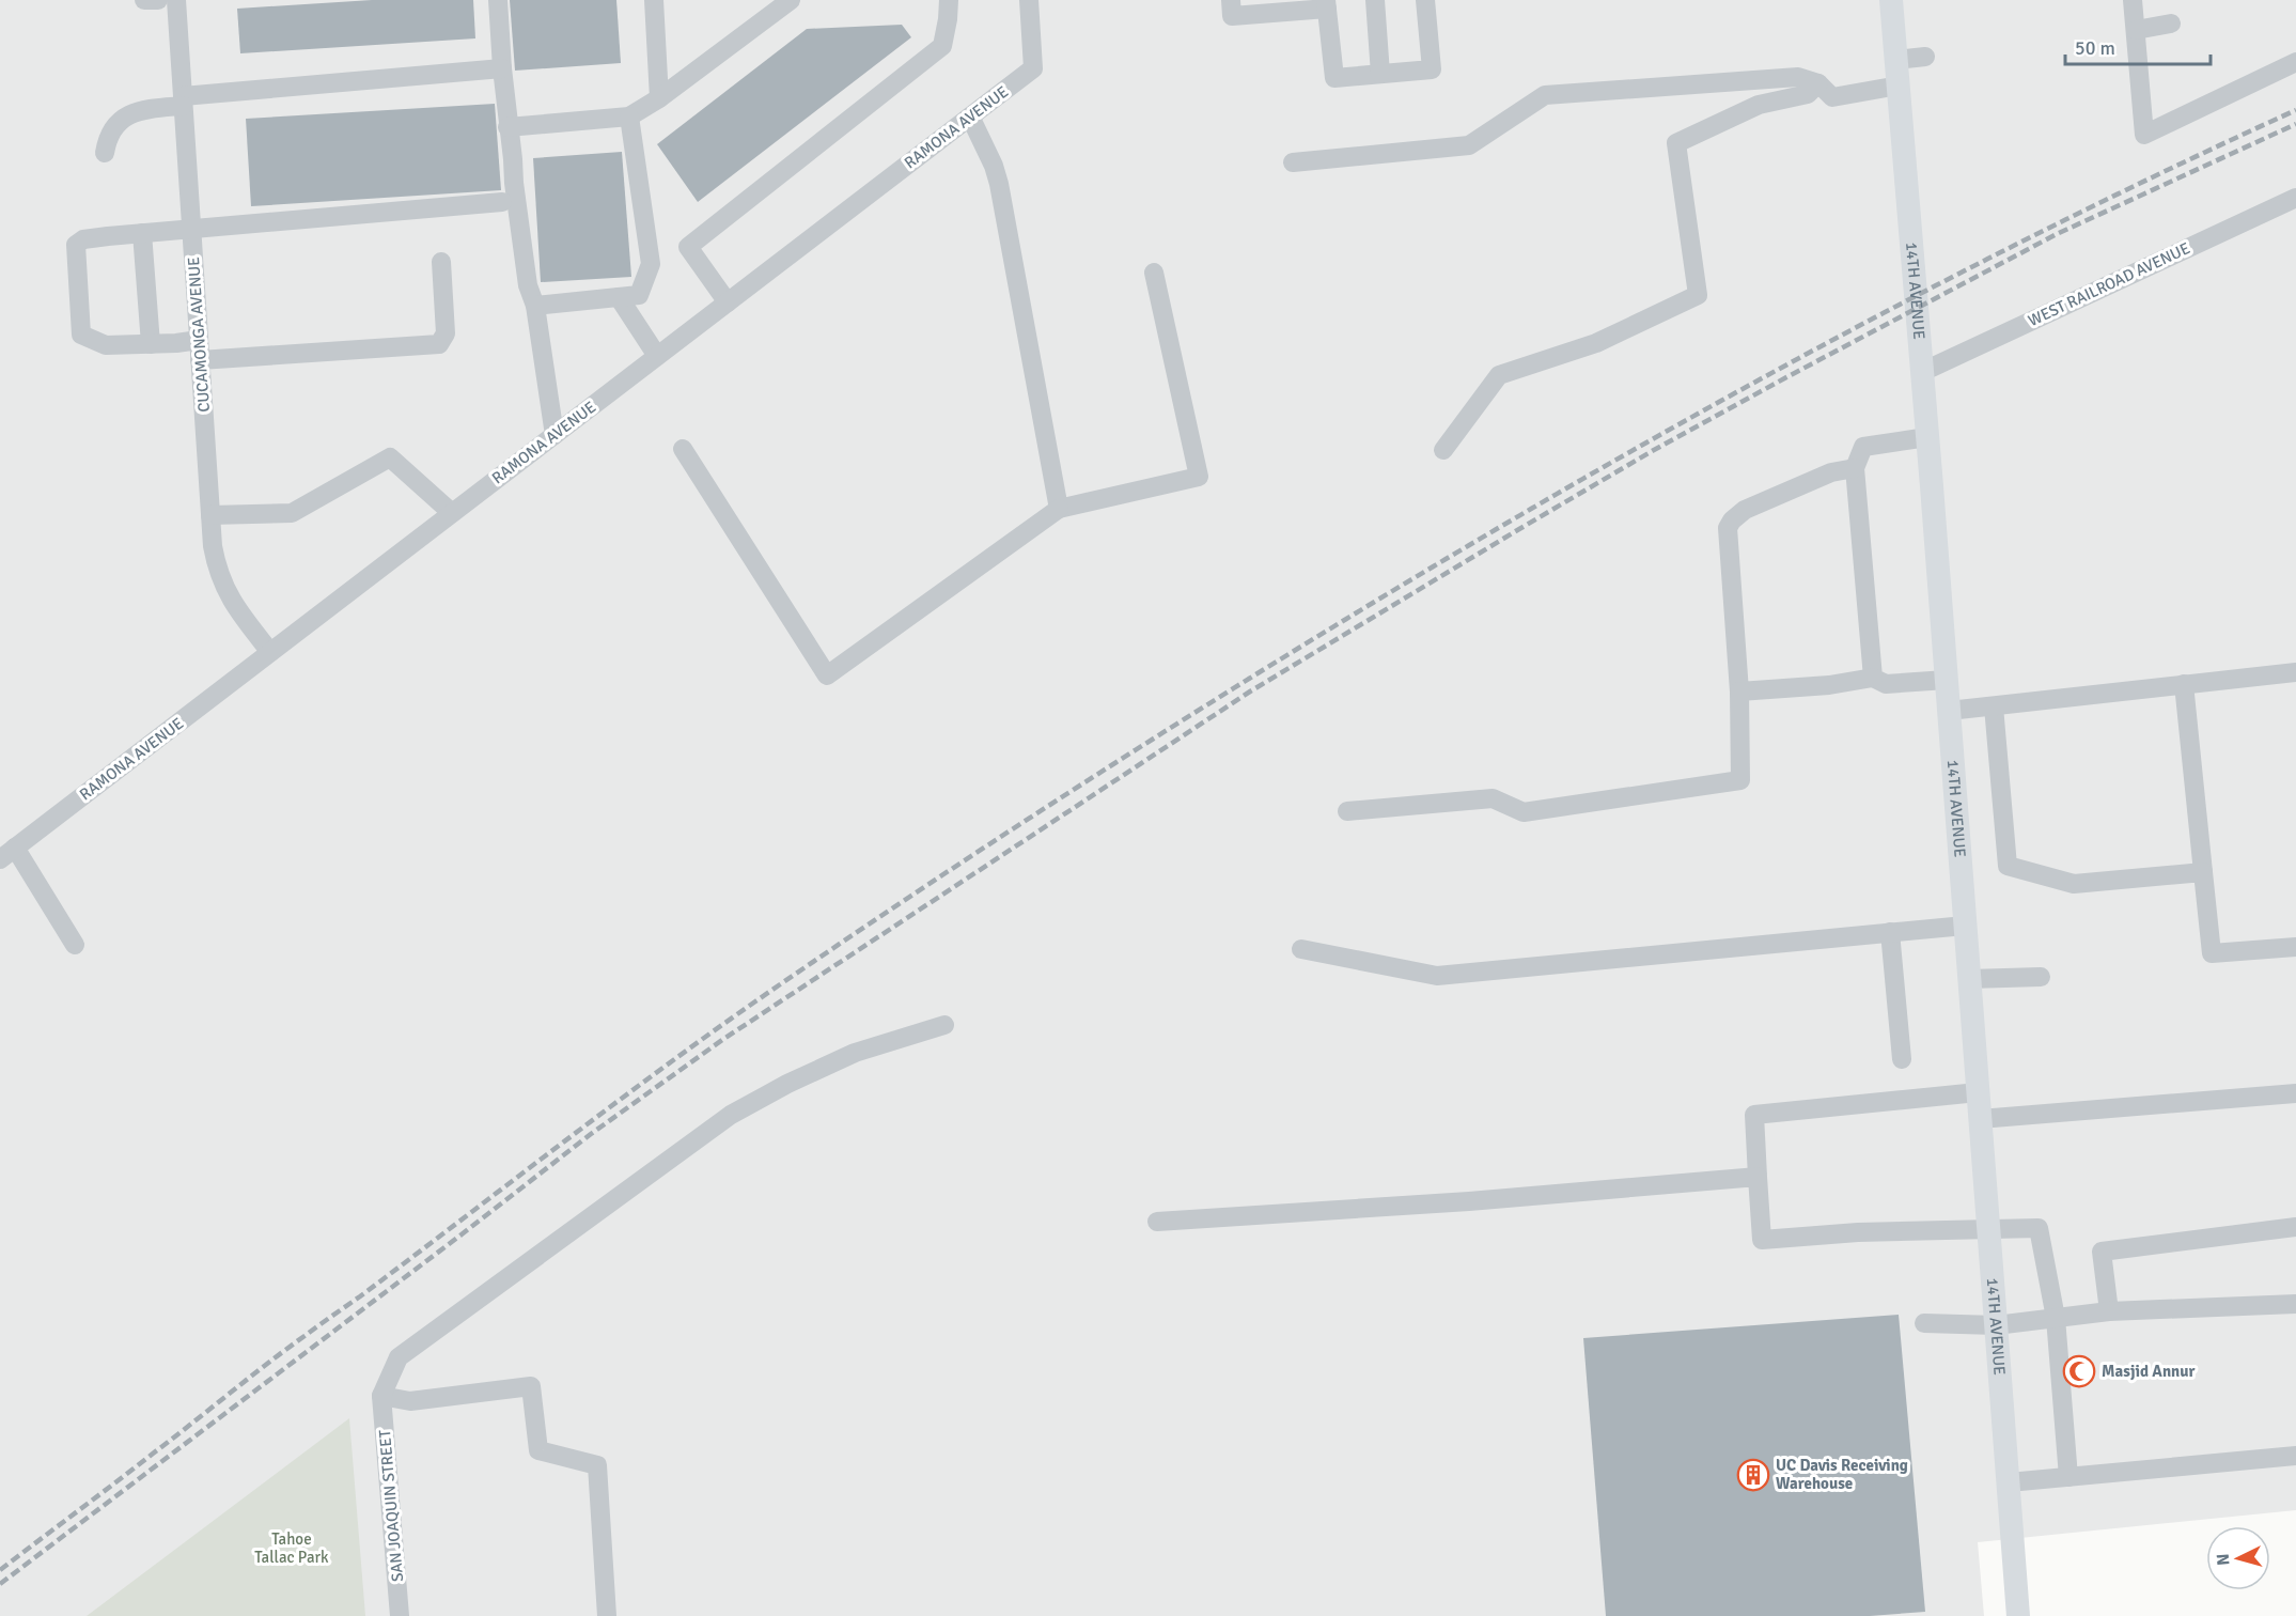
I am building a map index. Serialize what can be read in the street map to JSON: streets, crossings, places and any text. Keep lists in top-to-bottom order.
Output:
{
  "streets": {
    "main road": ["14TH AVENUE"],
    "street": [
      "RAMONA AVENUE",
      "WEST RAILROAD AVENUE",
      "CUCAMONGA AVENUE",
      "SAN JOAQUIN STREET"
    ]
  },
  "crossings": [
    ["RAMONA AVENUE", "CUCAMONGA AVENUE"],
    ["WEST RAILROAD AVENUE", "14TH AVENUE"]
  ],
  "parks": ["Tahoe Tallac Park"],
  "places": {
    "mosque": ["Masjid Annur"],
    "building": ["UC Davis Receiving Warehouse"]
  },
  "scale_bar": "50 m",
  "north": "left"
}
